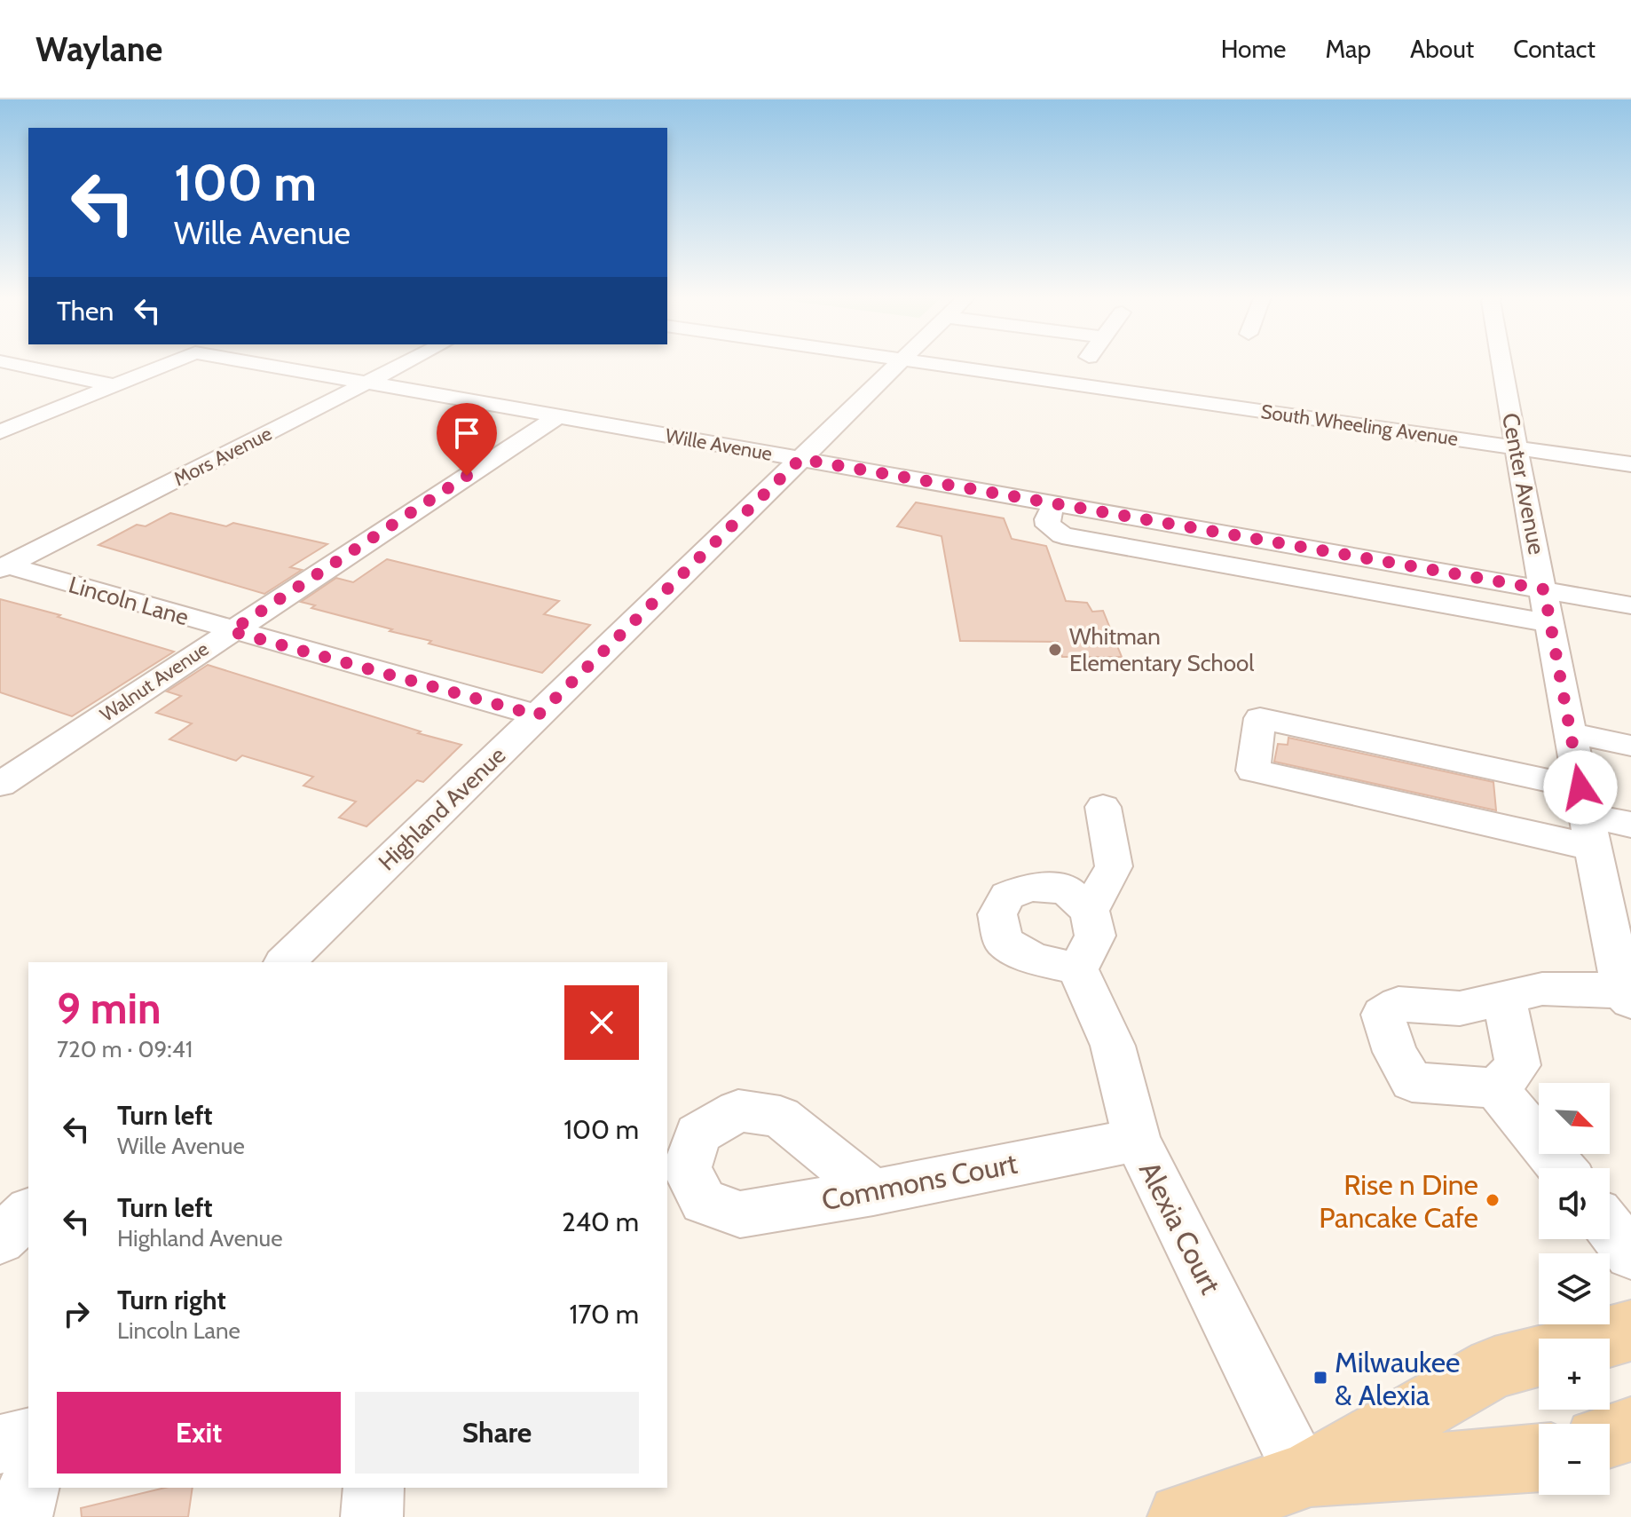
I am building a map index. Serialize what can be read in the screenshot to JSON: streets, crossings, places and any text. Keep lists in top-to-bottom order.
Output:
{
  "streets": {
    "street": [
      "South Wheeling Avenue",
      "Wille Avenue",
      "Mors Avenue",
      "Center Avenue",
      "Lincoln Lane",
      "Walnut Avenue",
      "Highland Avenue",
      "Commons Court",
      "Alexia Court"
    ]
  },
  "crossings": [
    ["South Wheeling Avenue", "Center Avenue"],
    ["Wille Avenue", "Mors Avenue"],
    ["Wille Avenue", "Center Avenue"],
    ["Wille Avenue", "Walnut Avenue"],
    ["Wille Avenue", "Highland Avenue"],
    ["Mors Avenue", "Lincoln Lane"],
    ["Lincoln Lane", "Walnut Avenue"],
    ["Lincoln Lane", "Highland Avenue"],
    ["Commons Court", "Alexia Court"]
  ],
  "places": {
    "other": ["Whitman Elementary School", "Rise n Dine Pancake Cafe"],
    "transit": ["Milwaukee & Alexia"]
  },
  "north": "bottom right",
  "page": {
    "header": "Waylane",
    "nav": [
      "Home",
      "Map",
      "About",
      "Contact"
    ],
    "turn": ["100 m", "Wille Avenue"],
    "then": "Then",
    "heading": ["9 min", "720 m · 09:41"],
    "map_buttons": ["+", "−"],
    "list": [
      {
        "name": "Turn left",
        "note": "Wille Avenue",
        "value": "100 m"
      },
      {
        "name": "Turn left",
        "note": "Highland Avenue",
        "value": "240 m"
      },
      {
        "name": "Turn right",
        "note": "Lincoln Lane",
        "value": "170 m"
      }
    ],
    "buttons": ["Exit", "Share"]
  }
}
